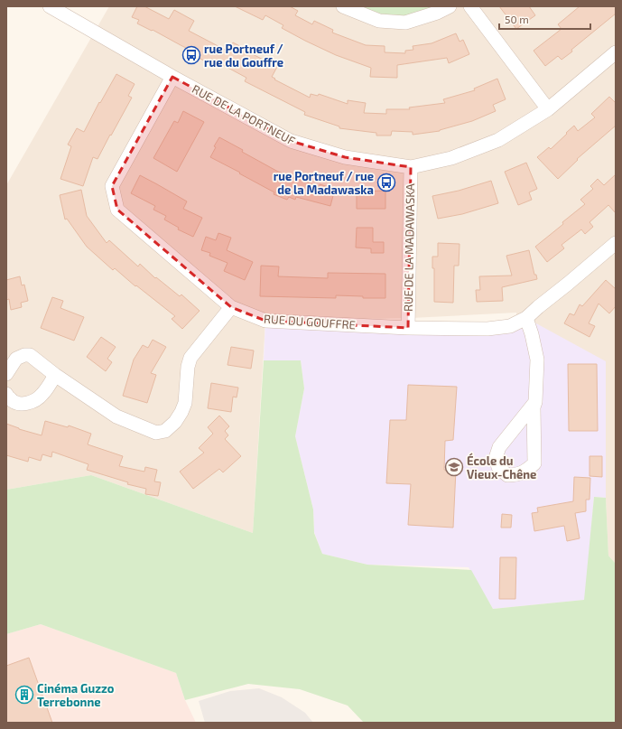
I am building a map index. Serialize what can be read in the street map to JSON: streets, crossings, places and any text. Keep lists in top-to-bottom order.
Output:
{
  "streets": {
    "street": ["RUE DE LA PORTNEUF", "RUE DE LA MADAWASKA", "RUE DU GOUFFRE"]
  },
  "crossings": [
    ["RUE DE LA PORTNEUF", "RUE DE LA MADAWASKA"],
    ["RUE DE LA PORTNEUF", "RUE DU GOUFFRE"],
    ["RUE DE LA MADAWASKA", "RUE DU GOUFFRE"]
  ],
  "places": {
    "bus stop": ["rue Portneuf / rue du Gouffre", "rue Portneuf / rue de la Madawaska"],
    "school or university": ["École du Vieux-Chêne"],
    "building": ["Cinéma Guzzo Terrebonne"]
  },
  "scale_bar": "50 m"
}
